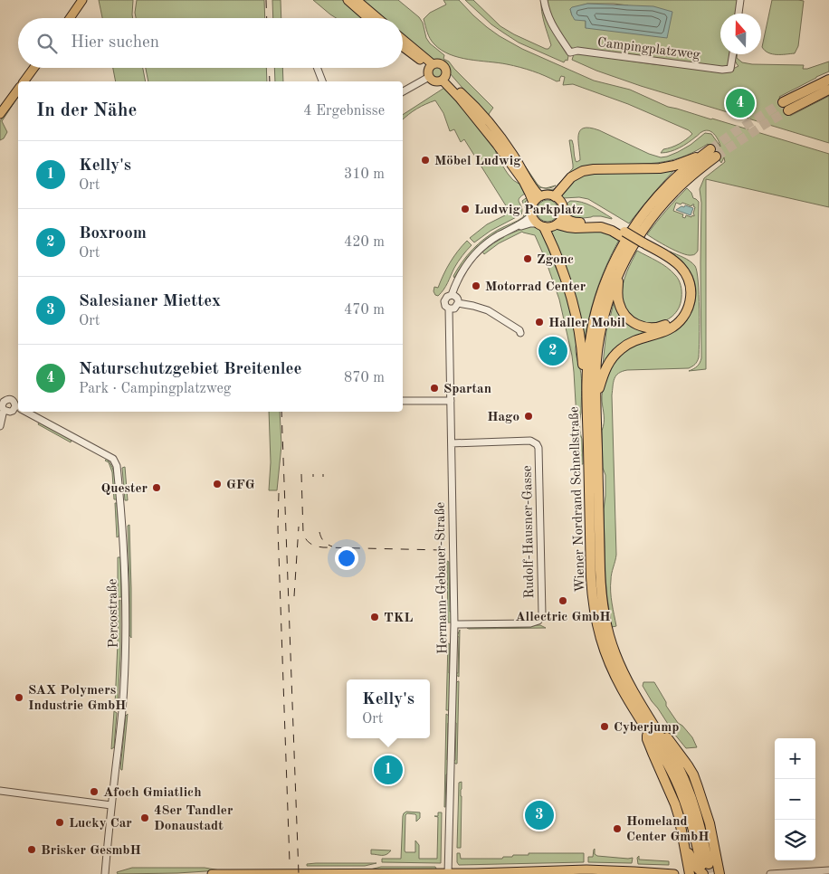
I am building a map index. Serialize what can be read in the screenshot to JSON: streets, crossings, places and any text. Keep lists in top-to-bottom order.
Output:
{
  "streets": {
    "highway": ["Wiener Nordrand Schnellstraße"],
    "street": [
      "Campingplatzweg",
      "Rudolf-Hausner-Gasse",
      "Hermann-Gebauer-Straße",
      "Percostraße"
    ]
  },
  "crossings": [
    ["Rudolf-Hausner-Gasse", "Hermann-Gebauer-Straße"]
  ],
  "places": [
    "Möbel Ludwig",
    "Ludwig Parkplatz",
    "Zgonc",
    "Motorrad Center",
    "Haller Mobil",
    "Spartan",
    "Hago",
    "GFG",
    "Quester",
    "Allectric GmbH",
    "TKL",
    "SAX Polymers Industrie GmbH",
    "Cyberjump",
    "Afoch Gmiatlich",
    "48er Tandler Donaustadt",
    "Lucky Car",
    "Homeland Center GmbH",
    "Brisker GesmbH"
  ],
  "north": "top",
  "page": {
    "search": "Hier suchen",
    "heading": ["In der Nähe", "4 Ergebnisse"],
    "pins": [
      "4",
      "2",
      "1",
      "3"
    ],
    "list": [
      {
        "mark": "1",
        "name": "Kelly's",
        "note": "Ort",
        "value": "310 m"
      },
      {
        "mark": "2",
        "name": "Boxroom",
        "note": "Ort",
        "value": "420 m"
      },
      {
        "mark": "3",
        "name": "Salesianer Miettex",
        "note": "Ort",
        "value": "470 m"
      },
      {
        "mark": "4",
        "name": "Naturschutzgebiet Breitenlee",
        "note": "Park · Campingplatzweg",
        "value": "870 m"
      }
    ],
    "popup": ["Kelly's", "Ort"],
    "map_buttons": ["+", "−"]
  }
}
